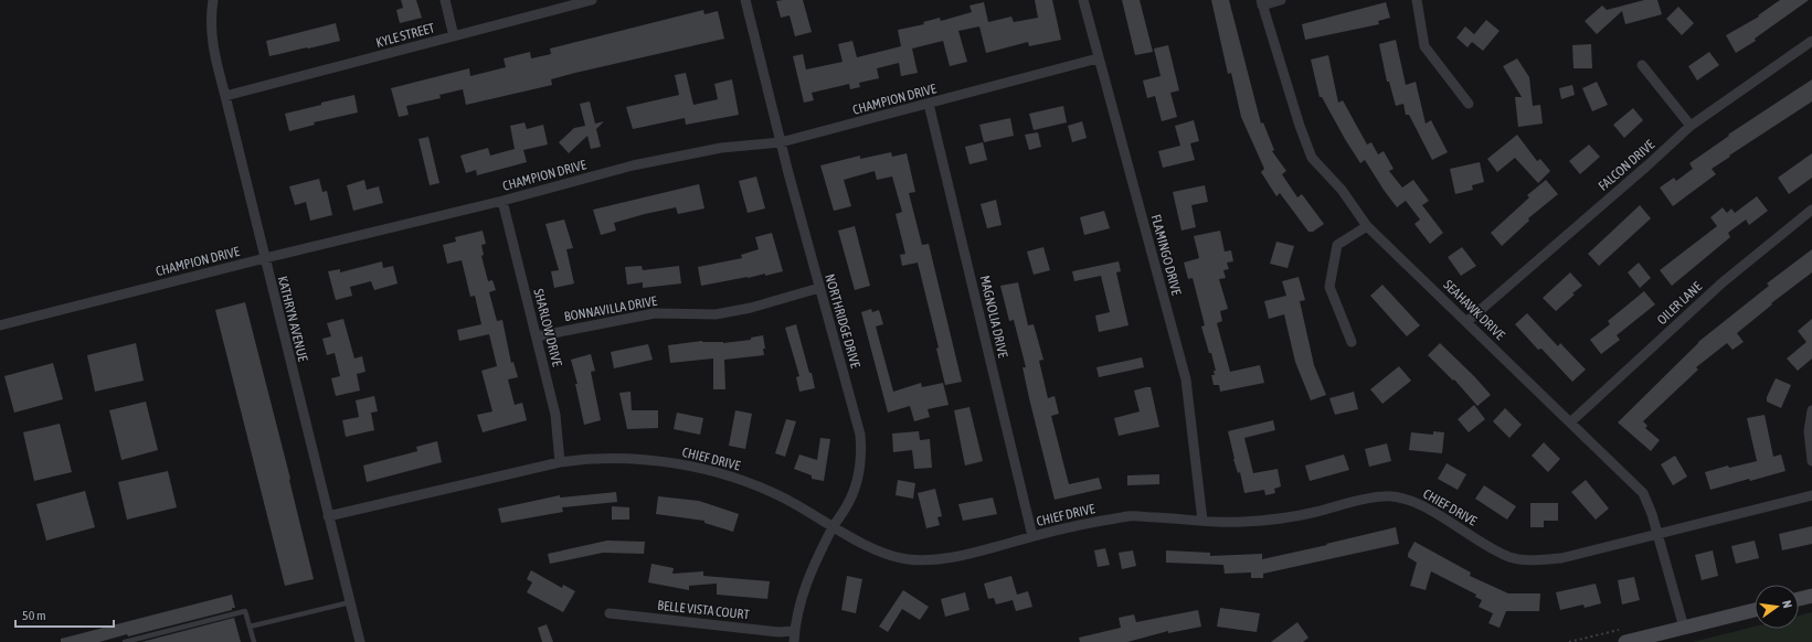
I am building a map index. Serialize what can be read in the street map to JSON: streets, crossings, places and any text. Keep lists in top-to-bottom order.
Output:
{
  "streets": {
    "street": [
      "KYLE STREET",
      "CHAMPION DRIVE",
      "FALCON DRIVE",
      "FLAMINGO DRIVE",
      "OILER LANE",
      "BONNAVILLA DRIVE",
      "SEAHAWK DRIVE",
      "MAGNOLIA DRIVE",
      "KATHRYN AVENUE",
      "NORTHRIDGE DRIVE",
      "SHARLOW DRIVE",
      "CHIEF DRIVE",
      "BELLE VISTA COURT"
    ]
  },
  "crossings": [
    ["KYLE STREET", "KATHRYN AVENUE"],
    ["CHAMPION DRIVE", "FLAMINGO DRIVE"],
    ["CHAMPION DRIVE", "MAGNOLIA DRIVE"],
    ["CHAMPION DRIVE", "KATHRYN AVENUE"],
    ["CHAMPION DRIVE", "NORTHRIDGE DRIVE"],
    ["CHAMPION DRIVE", "SHARLOW DRIVE"],
    ["FALCON DRIVE", "SEAHAWK DRIVE"],
    ["FLAMINGO DRIVE", "CHIEF DRIVE"],
    ["OILER LANE", "SEAHAWK DRIVE"],
    ["BONNAVILLA DRIVE", "NORTHRIDGE DRIVE"],
    ["BONNAVILLA DRIVE", "SHARLOW DRIVE"],
    ["SEAHAWK DRIVE", "CHIEF DRIVE"],
    ["MAGNOLIA DRIVE", "CHIEF DRIVE"],
    ["KATHRYN AVENUE", "CHIEF DRIVE"],
    ["NORTHRIDGE DRIVE", "CHIEF DRIVE"],
    ["NORTHRIDGE DRIVE", "BELLE VISTA COURT"],
    ["SHARLOW DRIVE", "CHIEF DRIVE"]
  ],
  "scale_bar": "50 m",
  "north": "right"
}
